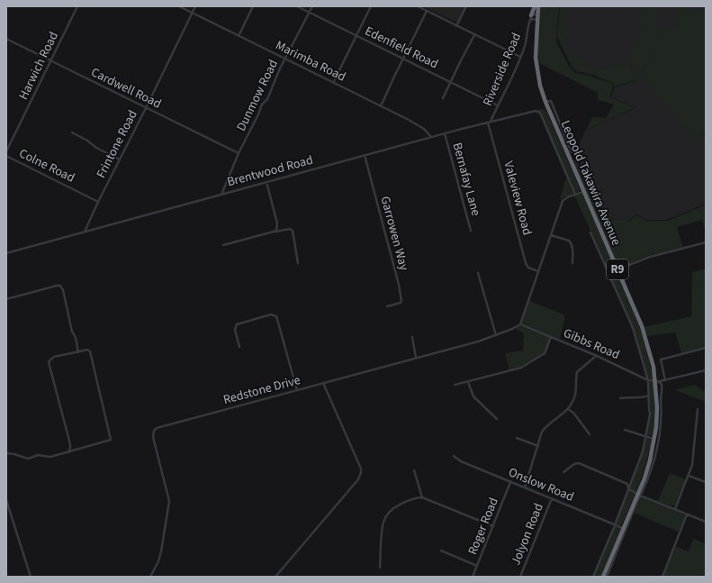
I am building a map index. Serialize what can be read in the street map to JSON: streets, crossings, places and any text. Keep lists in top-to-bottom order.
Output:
{
  "streets": {
    "highway": ["Leopold Takawira Avenue", "R9"],
    "street": [
      "Edenfield Road",
      "Marimba Road",
      "Harwich Road",
      "Riverside Road",
      "Cardwell Road",
      "Dunmow Road",
      "Frintone Road",
      "Colne Road",
      "Brentwood Road",
      "Bernafay Lane",
      "Valeview Road",
      "Garrowen Way",
      "Gibbs Road",
      "Redstone Drive",
      "Onslow Road",
      "Roger Road",
      "Jolyon Road"
    ]
  },
  "crossings": [
    ["Edenfield Road", "Riverside Road"],
    ["Edenfield Road", "Dunmow Road"],
    ["Marimba Road", "Dunmow Road"],
    ["Marimba Road", "Frintone Road"],
    ["Marimba Road", "Brentwood Road"],
    ["Harwich Road", "Cardwell Road"],
    ["Riverside Road", "Brentwood Road"],
    ["Riverside Road", "Leopold Takawira Avenue"],
    ["Riverside Road", "Valeview Road"],
    ["Cardwell Road", "Dunmow Road"],
    ["Cardwell Road", "Frintone Road"],
    ["Dunmow Road", "Brentwood Road"],
    ["Frintone Road", "Colne Road"],
    ["Frintone Road", "Brentwood Road"],
    ["Brentwood Road", "Bernafay Lane"],
    ["Brentwood Road", "Valeview Road"],
    ["Brentwood Road", "Garrowen Way"],
    ["Leopold Takawira Avenue", "R9"],
    ["Leopold Takawira Avenue", "Gibbs Road"],
    ["Leopold Takawira Avenue", "Onslow Road"],
    ["R9", "Onslow Road"],
    ["Gibbs Road", "Redstone Drive"],
    ["Onslow Road", "Roger Road"],
    ["Onslow Road", "Jolyon Road"]
  ]
}
